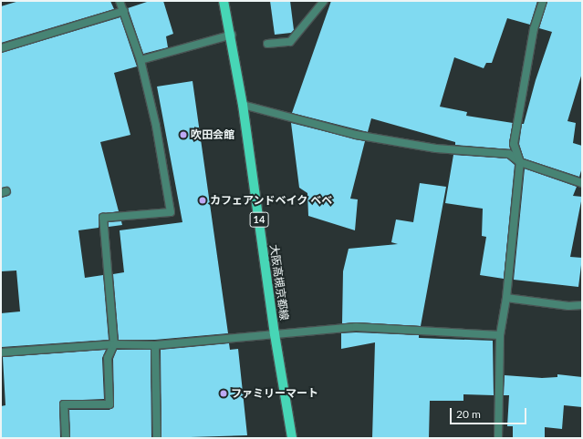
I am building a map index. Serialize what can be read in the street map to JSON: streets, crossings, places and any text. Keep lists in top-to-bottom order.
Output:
{
  "streets": {
    "main road": ["14", "大阪高槻京都線"]
  },
  "places": ["吹田会館", "カフェアンドベイク ベベ", "ファミリーマート"],
  "scale_bar": "20 m"
}
